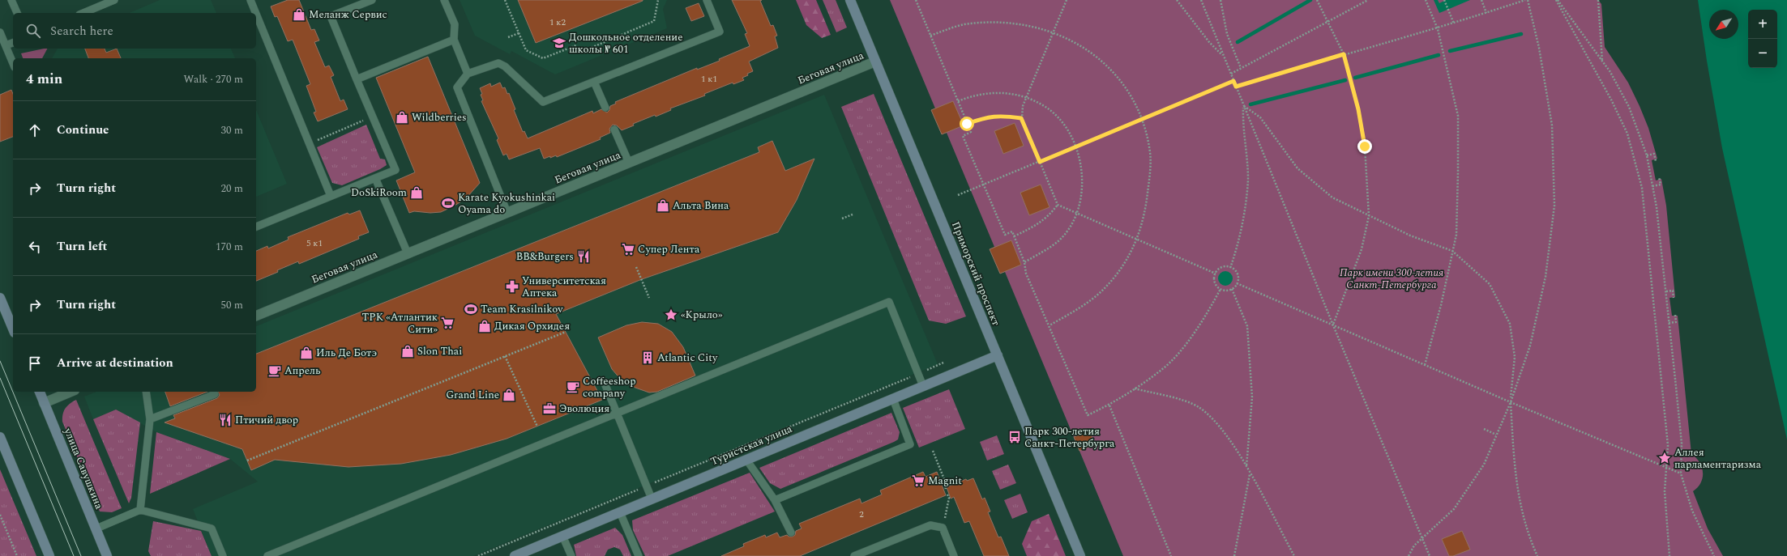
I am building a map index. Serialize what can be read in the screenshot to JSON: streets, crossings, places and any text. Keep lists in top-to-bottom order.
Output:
{
  "streets": {
    "street": [
      "Беговая улица",
      "Приморский проспект",
      "Туристская улица",
      "улица Савушкина"
    ]
  },
  "crossings": [
    ["Беговая улица", "Приморский проспект"],
    ["Приморский проспект", "Туристская улица"]
  ],
  "parks": ["Парк имени 300-летия Санкт-Петербурга"],
  "places": {
    "shop": [
      "Меланж Сервис",
      "Wildberries",
      "DoSkiRoom",
      "Альта Вина",
      "Дикая Орхидея",
      "Slon Thai",
      "Иль Де Ботэ",
      "Grand Line"
    ],
    "school or university": ["Дошкольное отделение школы № 601"],
    "sports": ["Karate Kyokushinkai Oyama do", "Team Krasilnikov"],
    "supermarket": ["Супер Лента", "ТРК «Атлантик Сити»", "Magnit"],
    "restaurant": ["BB&Burgers", "Птичий двор"],
    "pharmacy": ["Университетская Аптека"],
    "place": ["«Крыло»", "Аллея парламентаризма"],
    "building": ["Atlantic City"],
    "cafe": ["Апрель", "Coffeeshop company"],
    "office": ["Эволюция"],
    "bus stop": ["Парк 300-летия Санкт-Петербурга"]
  },
  "house_numbers": [
    "1 к2",
    "1 к1",
    "5 к1",
    "2"
  ],
  "north": "bottom left",
  "page": {
    "map_buttons": ["+", "−"],
    "search": "Search here",
    "heading": ["4 min", "Walk · 270 m"],
    "list": [
      ["Continue", "30 m"],
      ["Turn right", "20 m"],
      ["Turn left", "170 m"],
      ["Turn right", "50 m"],
      "Arrive at destination"
    ]
  }
}
